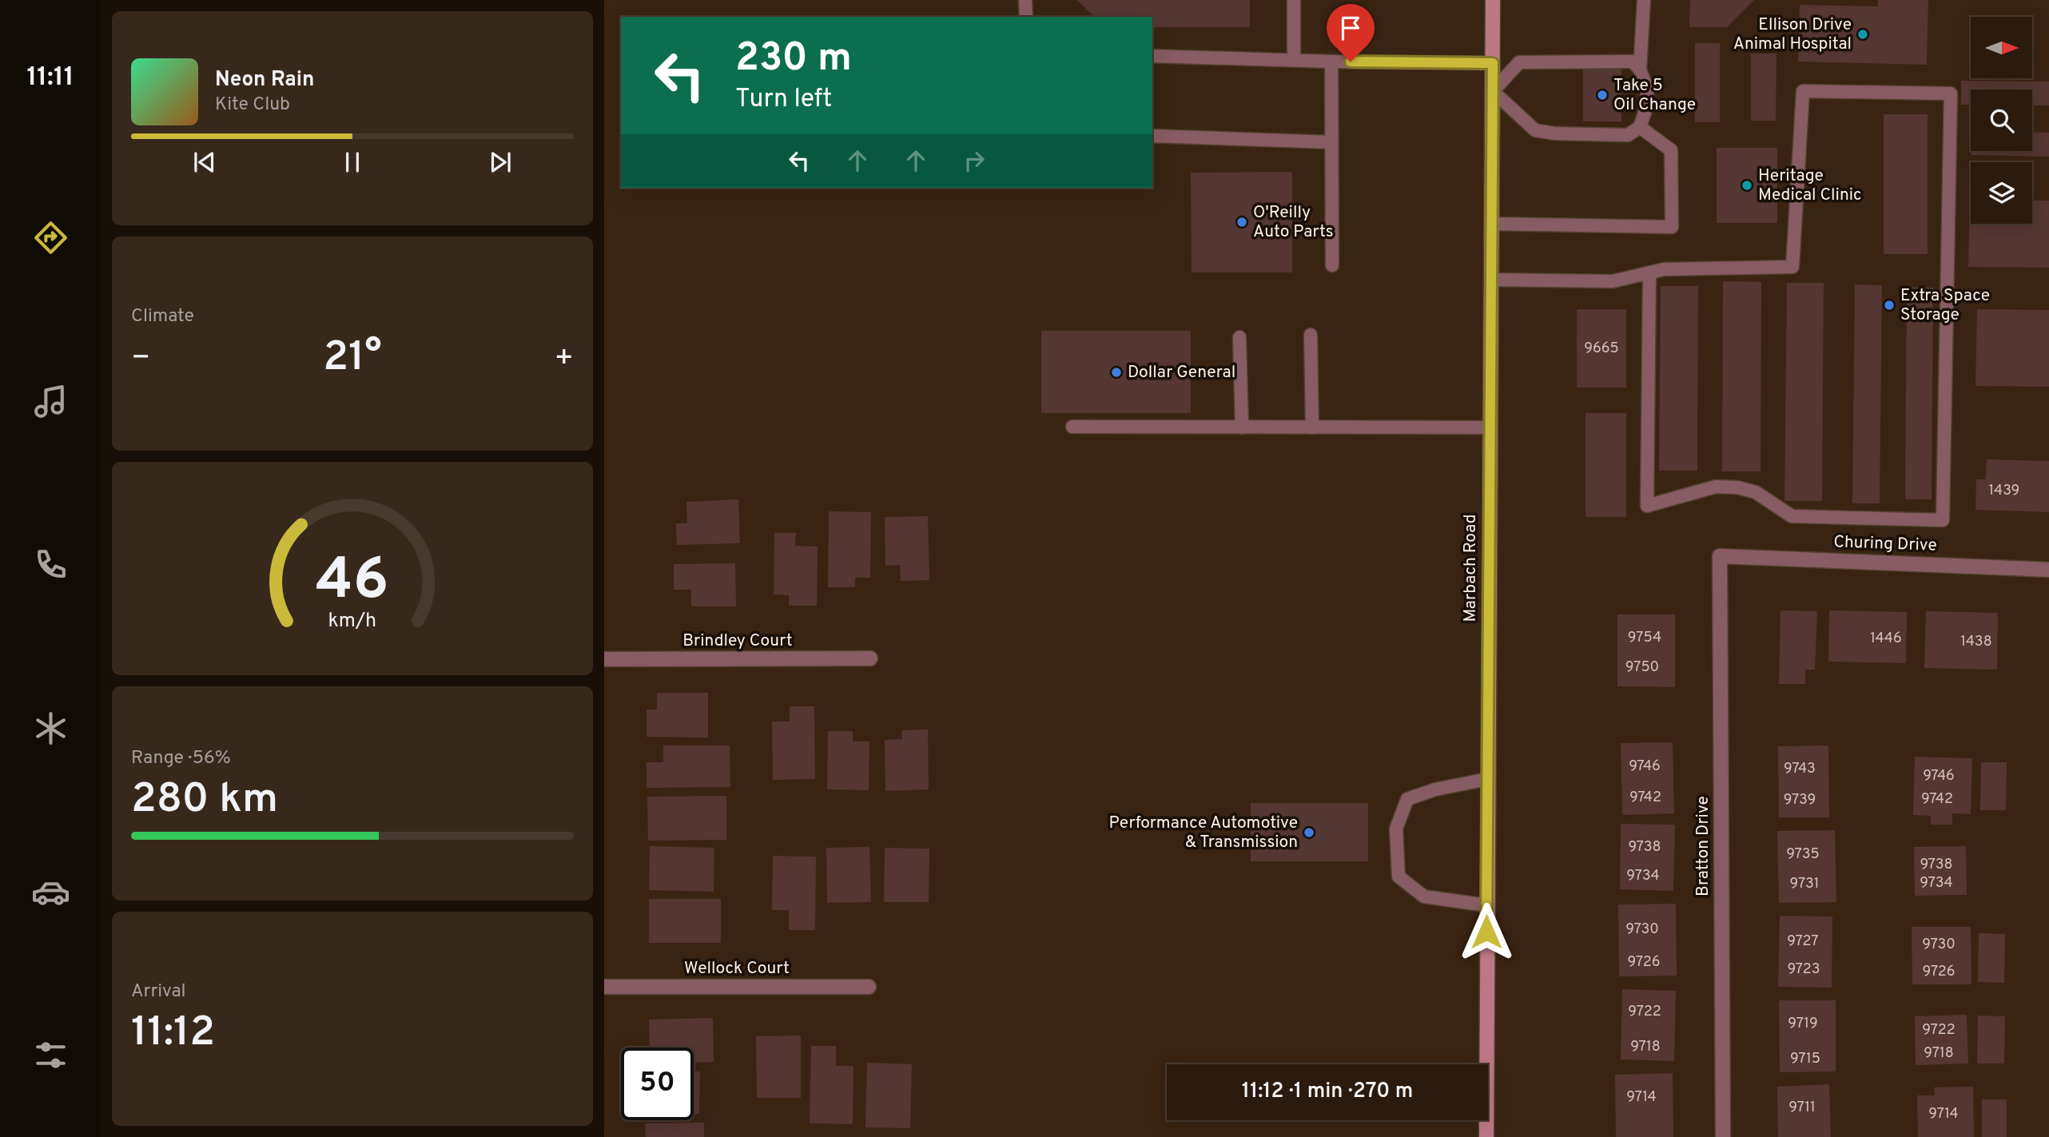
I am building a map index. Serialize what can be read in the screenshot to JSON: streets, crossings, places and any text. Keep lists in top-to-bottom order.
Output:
{
  "streets": {
    "main road": ["Marbach Road"],
    "street": [
      "Churing Drive",
      "Brindley Court",
      "Bratton Drive",
      "Wellock Court"
    ]
  },
  "crossings": [
    ["Churing Drive", "Bratton Drive"]
  ],
  "places": [
    "Ellison Drive Animal Hospital",
    "Take 5 Oil Change",
    "Heritage Medical Clinic",
    "O'Reilly Auto Parts",
    "Extra Space Storage",
    "Dollar General",
    "Performance Automotive & Transmission"
  ],
  "house_numbers": [
    "9665",
    "1439",
    "9754",
    "1446",
    "1438",
    "9750",
    "9746",
    "9743",
    "9746",
    "9742",
    "9742",
    "9739",
    "9738",
    "9735",
    "9738",
    "9734",
    "9734",
    "9731",
    "9730",
    "9727",
    "9730",
    "9726",
    "9723",
    "9726",
    "9722",
    "9719",
    "9722",
    "9718",
    "9718",
    "9715",
    "9714",
    "9711",
    "9714"
  ],
  "north": "right",
  "page": {
    "tabs": "11:11",
    "turn": ["230 m", "Turn left"],
    "song": ["Neon Rain", "Kite Club"],
    "tile": [
      "Climate",
      ["Range · 56%", "280 km"],
      ["Arrival", "11:12"]
    ],
    "heat": ["−", "21°", "+"],
    "limit": "50",
    "trip": "11:12 · 1 min · 270 m",
    "gauge": ["46", "km/h"]
  }
}
